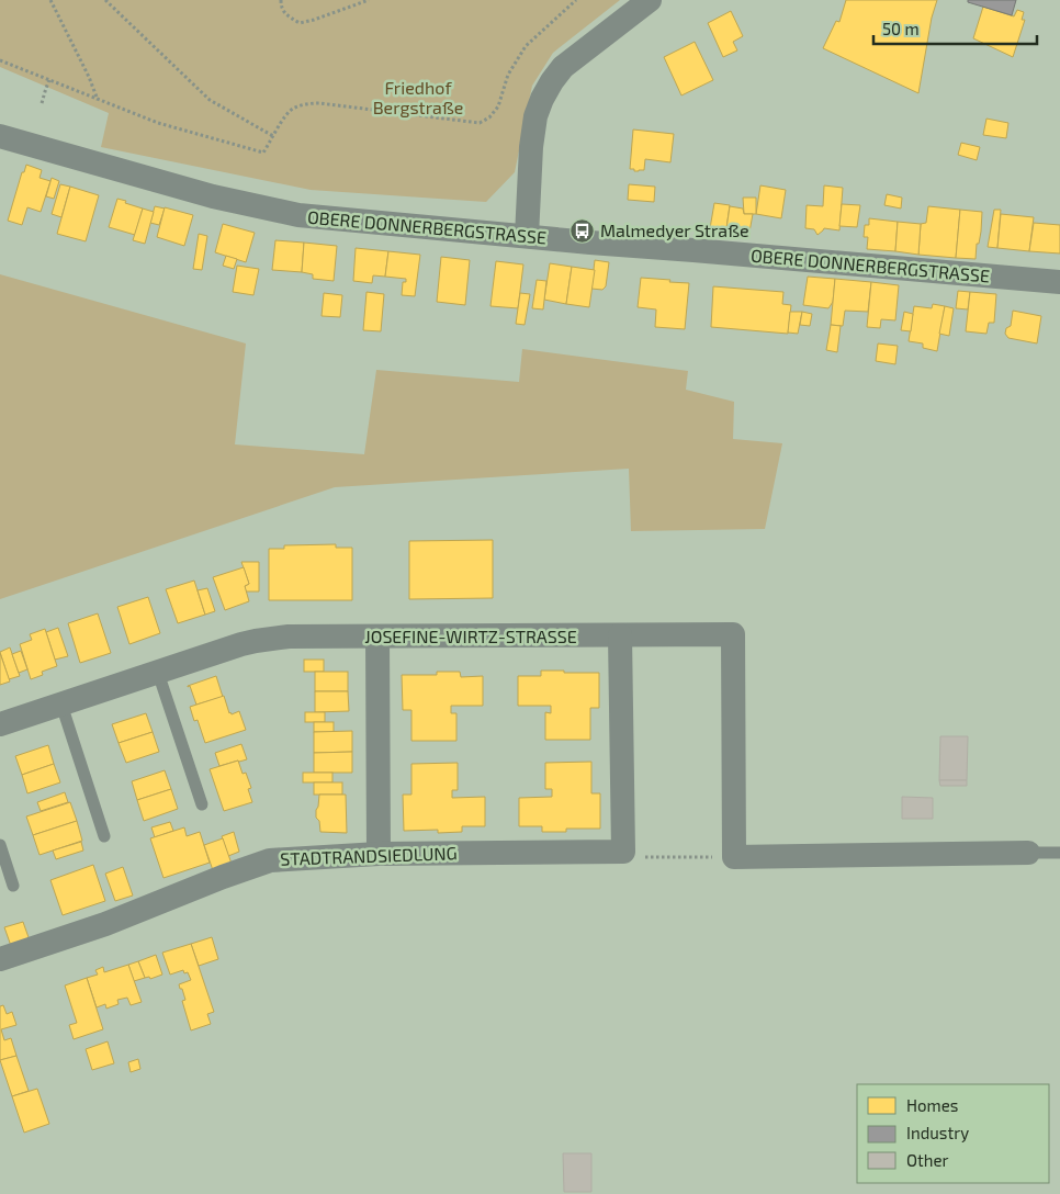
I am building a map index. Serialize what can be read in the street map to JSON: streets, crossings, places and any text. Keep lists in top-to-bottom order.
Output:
{
  "streets": {
    "street": ["OBERE DONNERBERGSTRASSE", "JOSEFINE-WIRTZ-STRASSE", "STADTRANDSIEDLUNG"]
  },
  "parks": ["Friedhof Bergstraße"],
  "places": {
    "bus stop": ["Malmedyer Straße"]
  },
  "legend": ["Homes", "Industry", "Other"],
  "scale_bar": "50 m"
}
